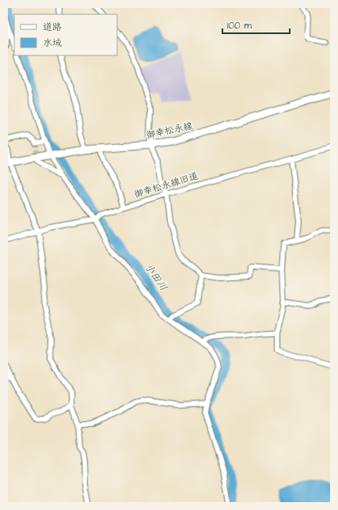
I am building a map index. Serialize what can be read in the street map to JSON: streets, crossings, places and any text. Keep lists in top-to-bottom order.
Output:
{
  "streets": {
    "main road": ["御幸松永線"],
    "street": ["御幸松永線旧道"]
  },
  "water": ["小田川"],
  "legend": ["道路", "水域"],
  "scale_bar": "100 m"
}
